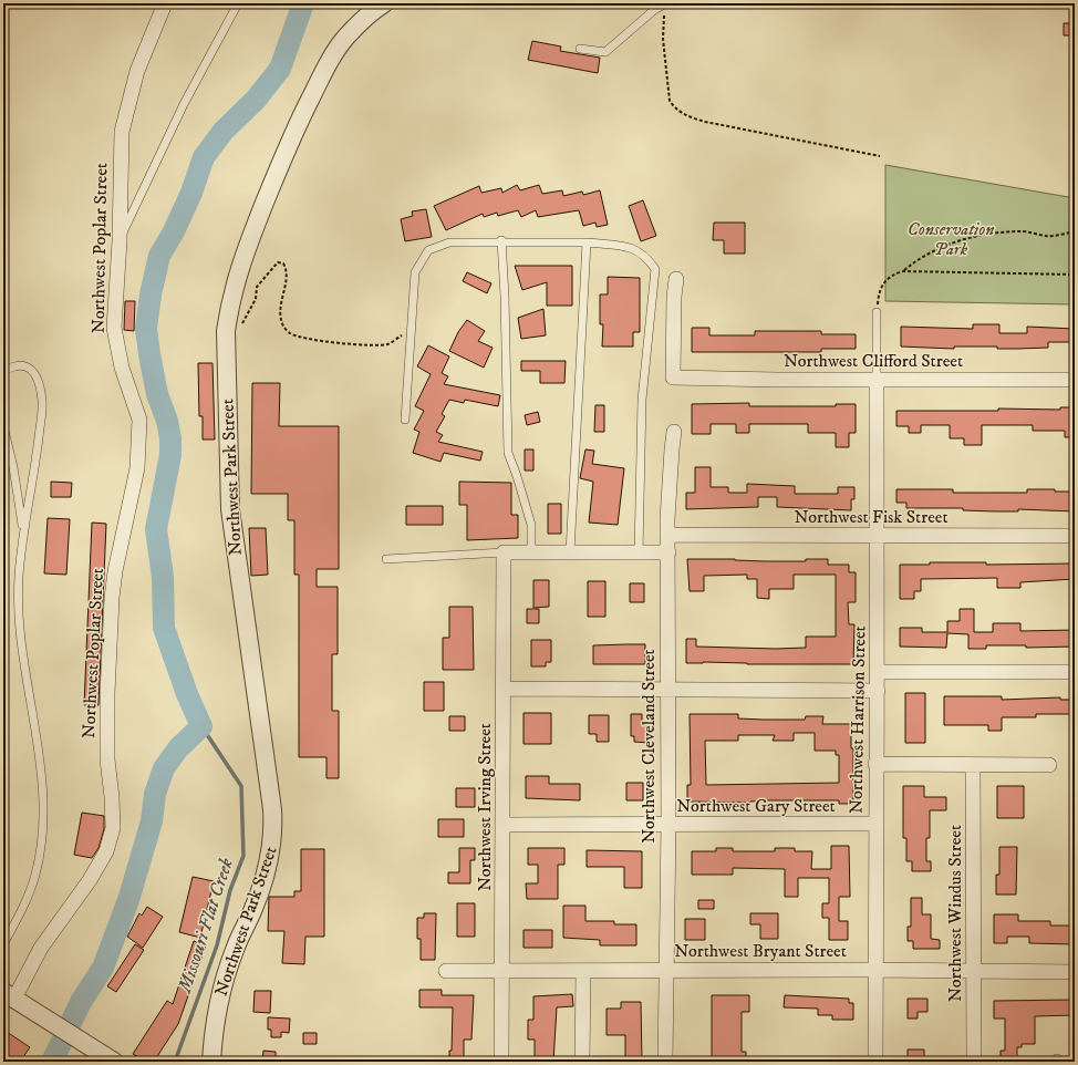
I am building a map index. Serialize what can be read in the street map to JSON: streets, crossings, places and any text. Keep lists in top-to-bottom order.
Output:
{
  "streets": {
    "street": [
      "Northwest Poplar Street",
      "Northwest Clifford Street",
      "Northwest Park Street",
      "Northwest Fisk Street",
      "Northwest Harrison Street",
      "Northwest Cleveland Street",
      "Northwest Gary Street",
      "Northwest Irving Street",
      "Northwest Windus Street",
      "Northwest Bryant Street"
    ]
  },
  "crossings": [
    ["Northwest Clifford Street", "Northwest Harrison Street"],
    ["Northwest Fisk Street", "Northwest Harrison Street"],
    ["Northwest Fisk Street", "Northwest Cleveland Street"],
    ["Northwest Harrison Street", "Northwest Gary Street"],
    ["Northwest Harrison Street", "Northwest Bryant Street"],
    ["Northwest Cleveland Street", "Northwest Gary Street"],
    ["Northwest Cleveland Street", "Northwest Bryant Street"],
    ["Northwest Gary Street", "Northwest Irving Street"],
    ["Northwest Irving Street", "Northwest Bryant Street"],
    ["Northwest Windus Street", "Northwest Bryant Street"]
  ],
  "water": ["Missouri Flat Creek"],
  "parks": ["Conservation Park"]
}
